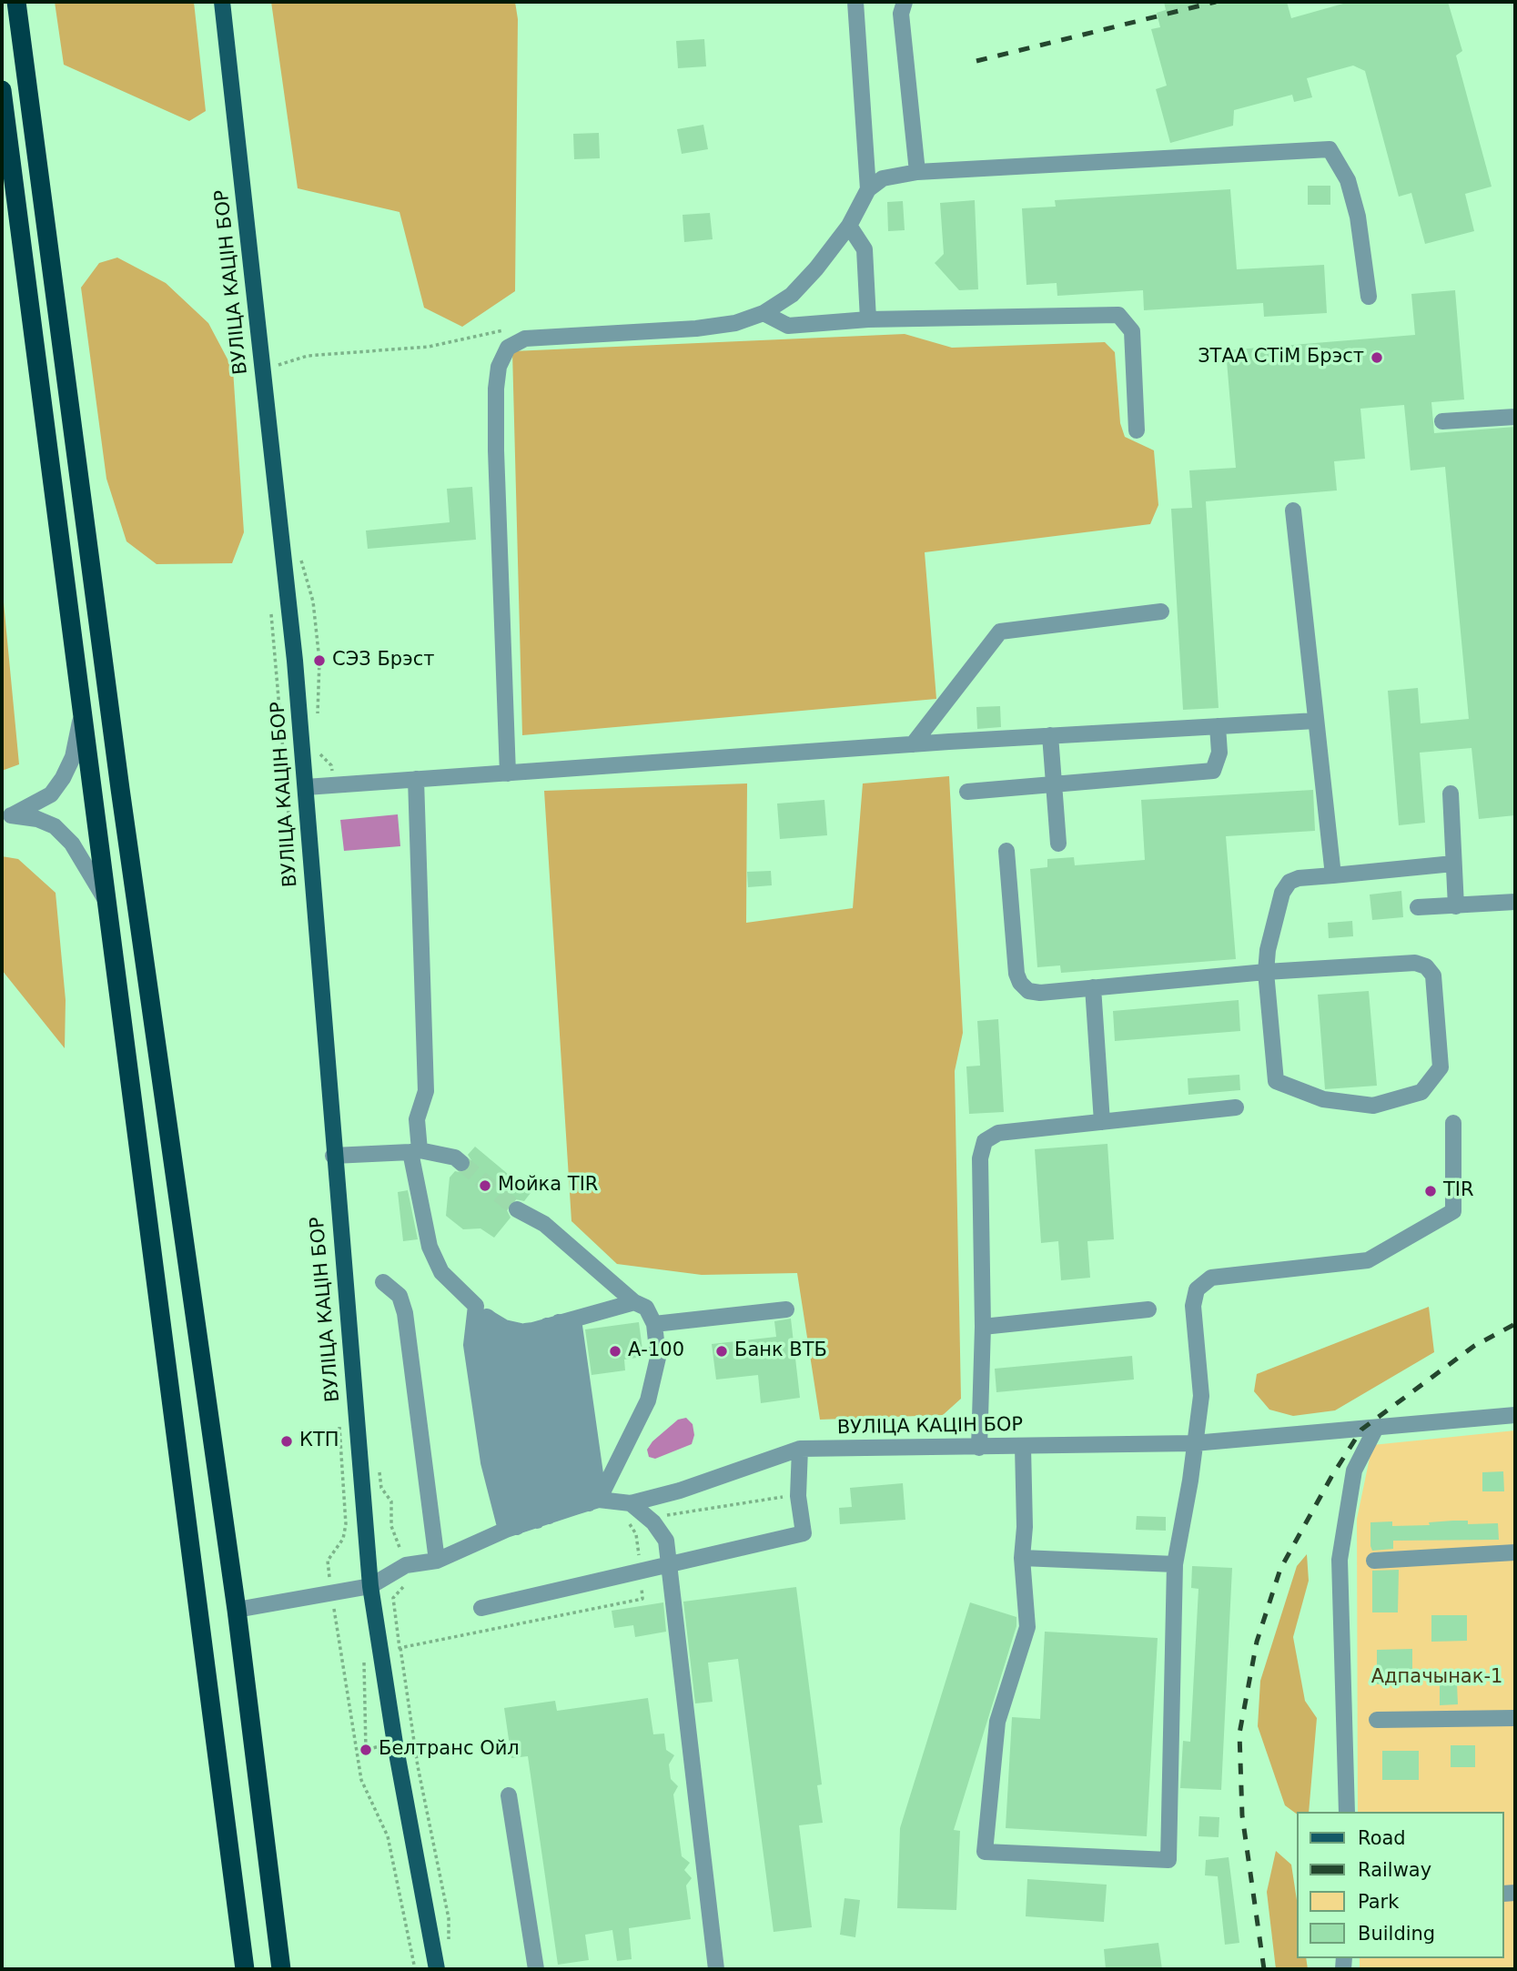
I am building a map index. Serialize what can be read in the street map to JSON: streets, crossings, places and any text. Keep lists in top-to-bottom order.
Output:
{
  "streets": {
    "main road": ["ВУЛІЦА КАЦІН БОР"]
  },
  "parks": ["Адпачынак-1"],
  "places": [
    "ЗТАА СТіМ Брэст",
    "СЭЗ Брэст",
    "Мойка TIR",
    "TIR",
    "А-100",
    "Банк ВТБ",
    "КТП",
    "Белтранс Ойл"
  ],
  "legend": [
    "Road",
    "Railway",
    "Park",
    "Building"
  ]
}
